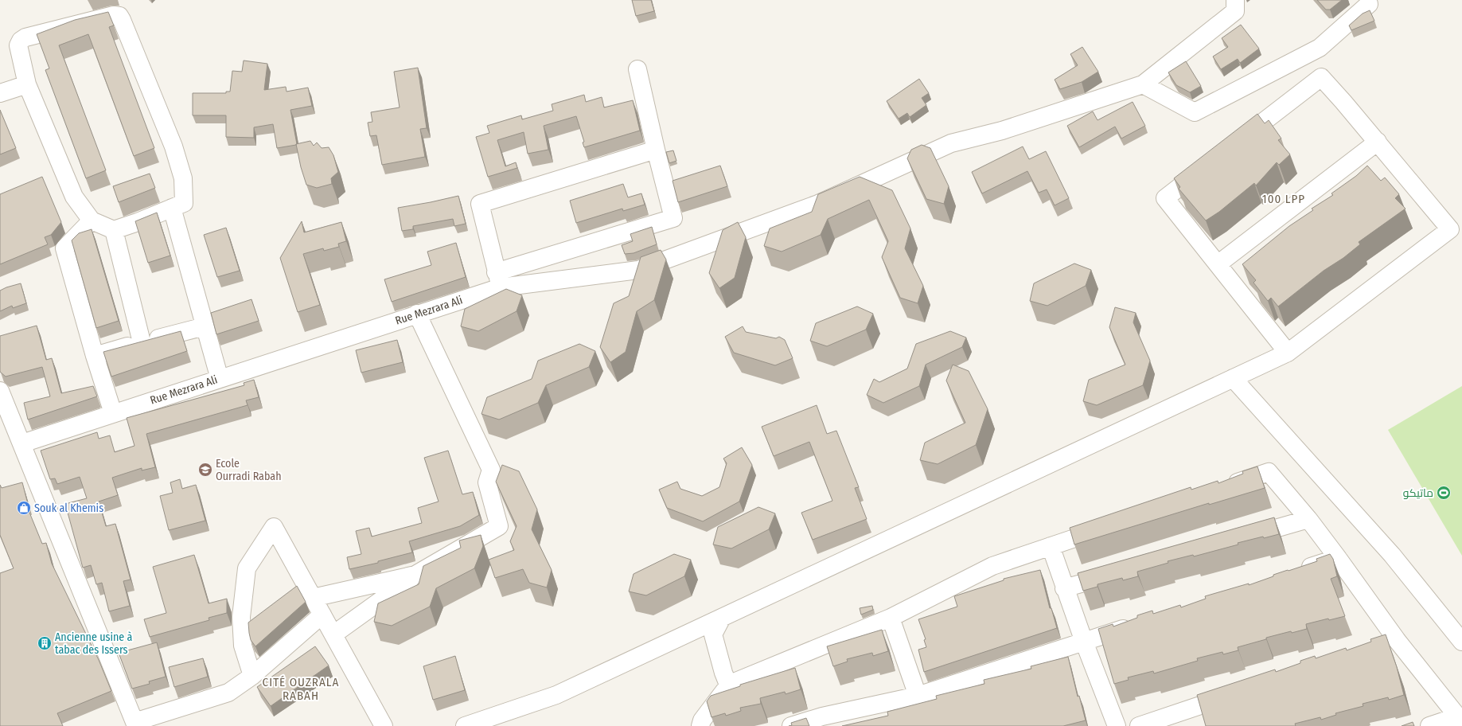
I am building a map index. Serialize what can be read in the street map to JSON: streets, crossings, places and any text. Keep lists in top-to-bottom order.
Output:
{
  "streets": {
    "street": ["Rue Mezrara Ali"]
  },
  "districts": ["100 LPP", "CITÉ OUZRALA RABAH"],
  "places": {
    "school or university": ["Ecole Ourradi Rabah"],
    "sports": ["ماتيكو"],
    "shop": ["Souk al Khemis"],
    "building": ["Ancienne usine à tabac des Issers"]
  }
}
